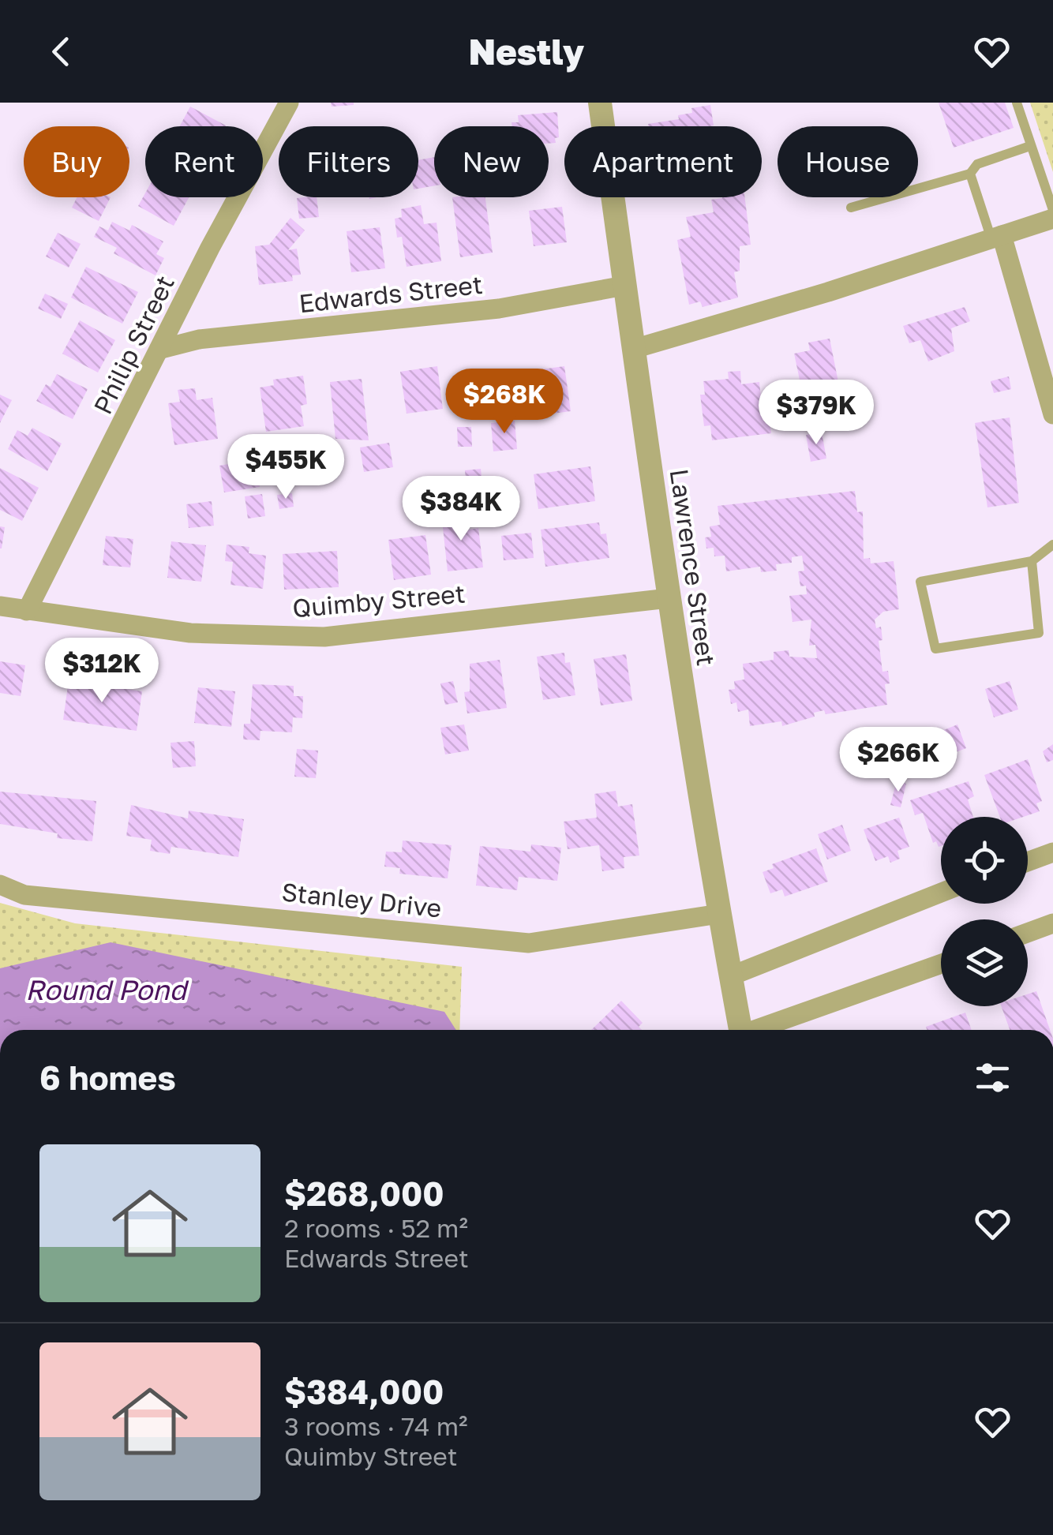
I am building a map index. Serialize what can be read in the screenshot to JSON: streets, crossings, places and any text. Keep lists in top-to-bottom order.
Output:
{
  "streets": {
    "street": [
      "Edwards Street",
      "Philip Street",
      "Lawrence Street",
      "Quimby Street",
      "Stanley Drive"
    ]
  },
  "crossings": [
    ["Edwards Street", "Philip Street"],
    ["Edwards Street", "Lawrence Street"],
    ["Philip Street", "Quimby Street"],
    ["Lawrence Street", "Quimby Street"],
    ["Lawrence Street", "Stanley Drive"]
  ],
  "water": ["Round Pond"],
  "page": {
    "header": "Nestly",
    "chip": [
      "Buy",
      "Rent",
      "Filters",
      "New",
      "Apartment",
      "House"
    ],
    "price": [
      "$268K",
      "$379K",
      "$455K",
      "$384K",
      "$312K",
      "$266K"
    ],
    "heading": "6 homes",
    "list": [
      {
        "name": "$268,000",
        "note": "2 rooms · 52 m² · Edwards Street"
      },
      {
        "name": "$384,000",
        "note": "3 rooms · 74 m² · Quimby Street"
      }
    ]
  }
}
